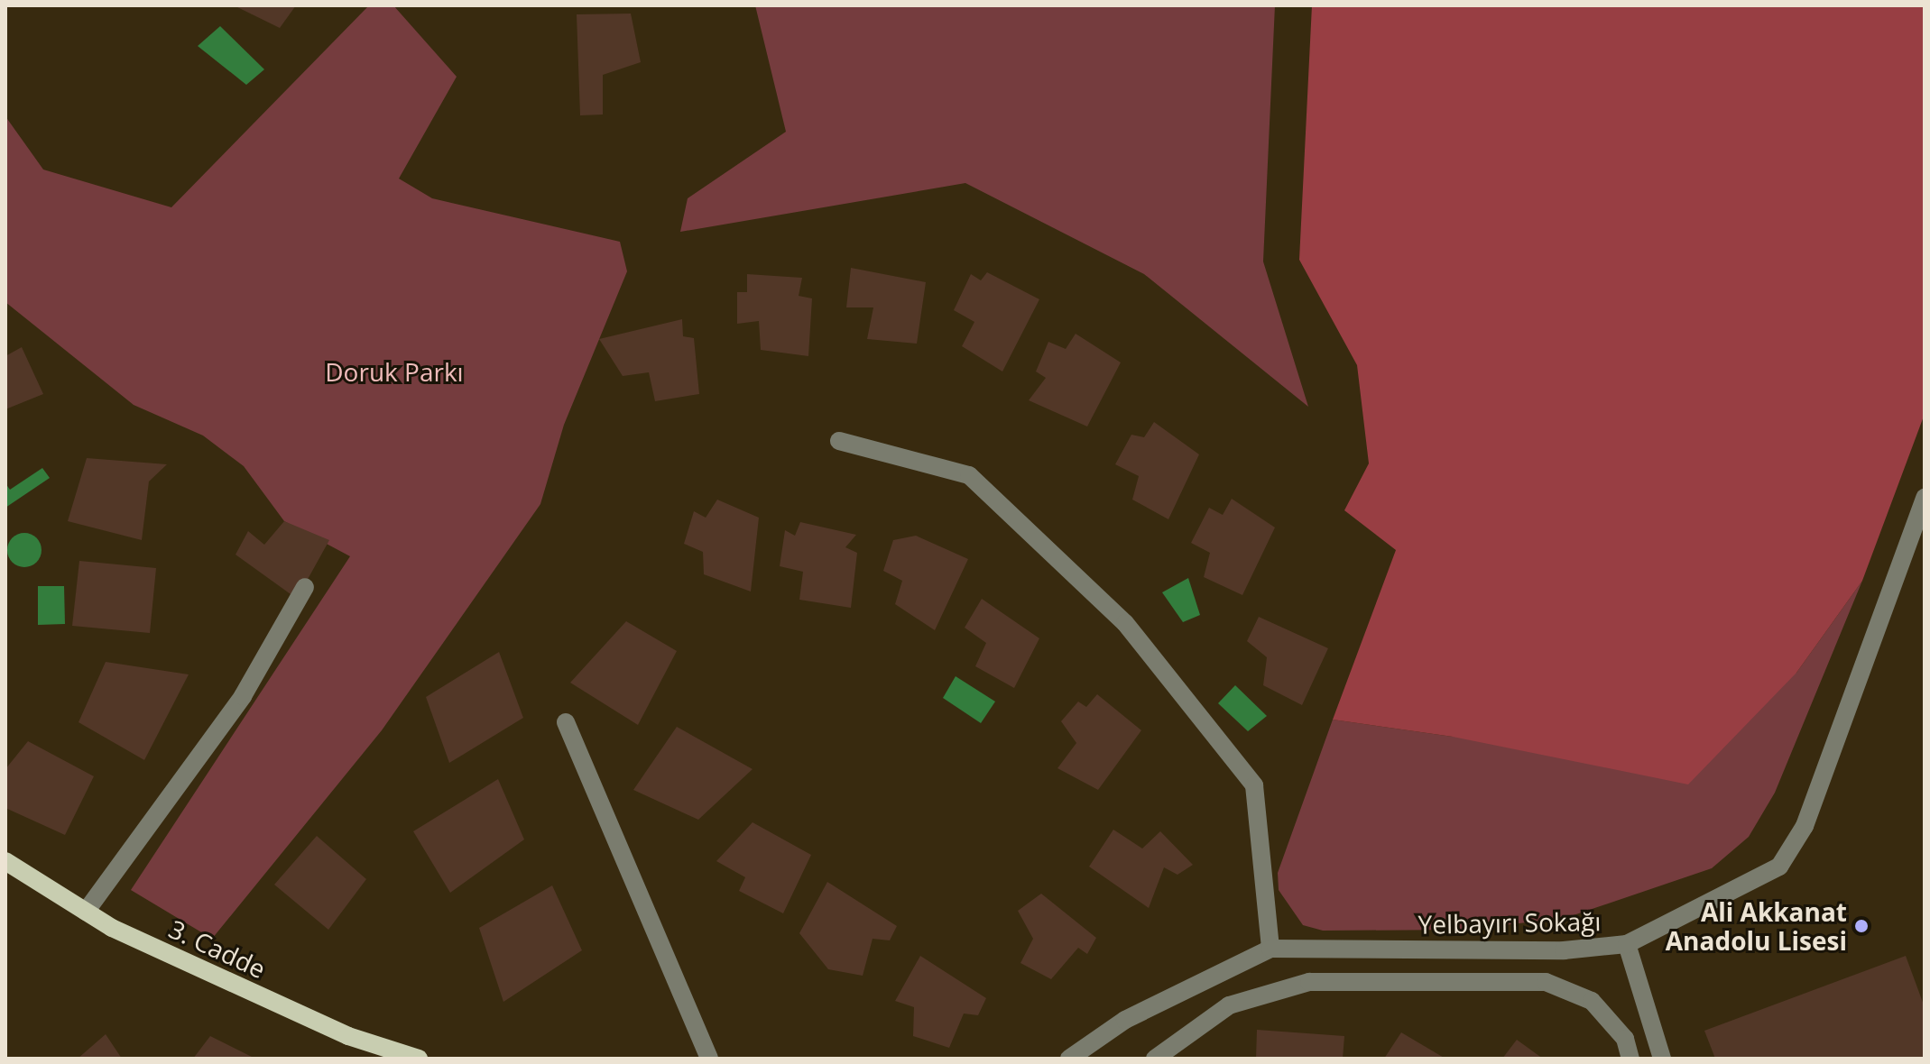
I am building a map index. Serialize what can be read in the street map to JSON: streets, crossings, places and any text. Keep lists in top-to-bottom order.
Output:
{
  "streets": {
    "main road": ["3. Cadde"],
    "street": ["Yelbayırı Sokağı"]
  },
  "parks": ["Doruk Parkı"],
  "places": ["Ali Akkanat Anadolu Lisesi"]
}
